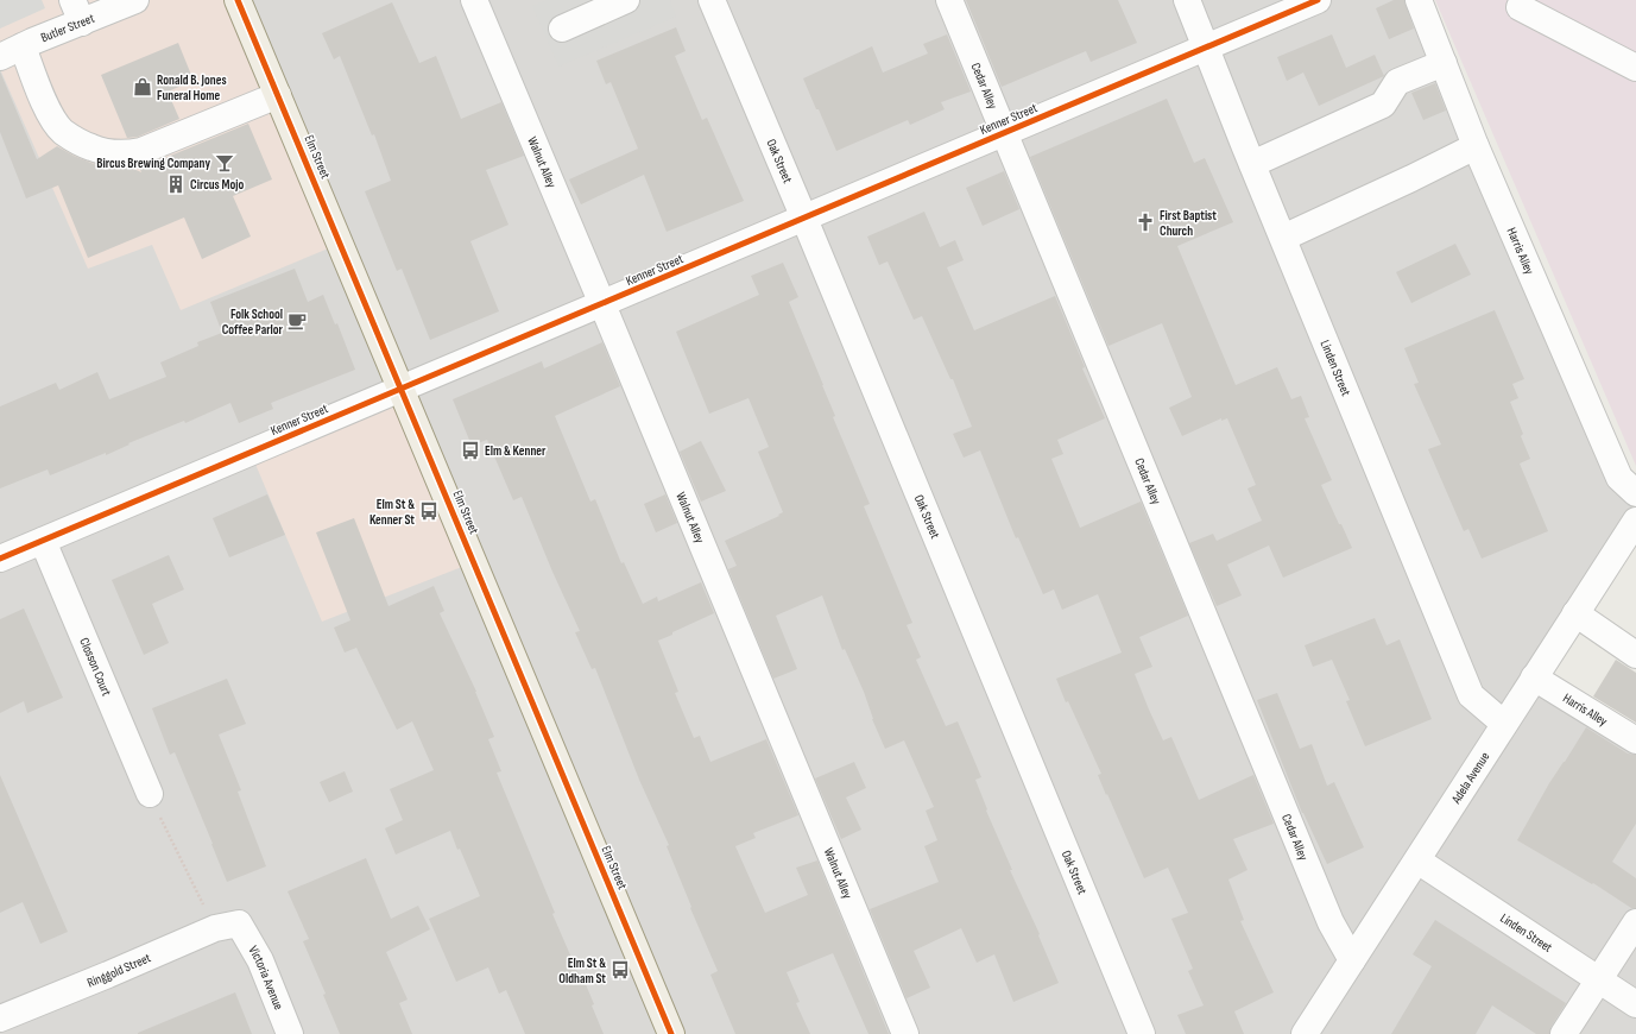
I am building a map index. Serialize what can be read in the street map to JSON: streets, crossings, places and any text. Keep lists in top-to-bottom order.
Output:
{
  "streets": {
    "main road": ["Elm Street"],
    "street": [
      "Butler Street",
      "Cedar Alley",
      "Kenner Street",
      "Walnut Alley",
      "Oak Street",
      "Harris Alley",
      "Linden Street",
      "Closson Court",
      "Adela Avenue",
      "Ringgold Street",
      "Victoria Avenue"
    ]
  },
  "crossings": [
    ["Cedar Alley", "Kenner Street"],
    ["Cedar Alley", "Adela Avenue"],
    ["Kenner Street", "Elm Street"],
    ["Kenner Street", "Walnut Alley"],
    ["Kenner Street", "Oak Street"],
    ["Kenner Street", "Linden Street"],
    ["Kenner Street", "Closson Court"],
    ["Harris Alley", "Adela Avenue"],
    ["Linden Street", "Adela Avenue"],
    ["Ringgold Street", "Victoria Avenue"]
  ],
  "places": {
    "shop": ["Ronald B. Jones Funeral Home"],
    "bar": ["Bircus Brewing Company"],
    "building": ["Circus Mojo"],
    "church": ["First Baptist Church"],
    "cafe": ["Folk School Coffee Parlor"],
    "bus stop": ["Elm & Kenner", "Elm St & Kenner St", "Elm St & Oldham St"]
  }
}
